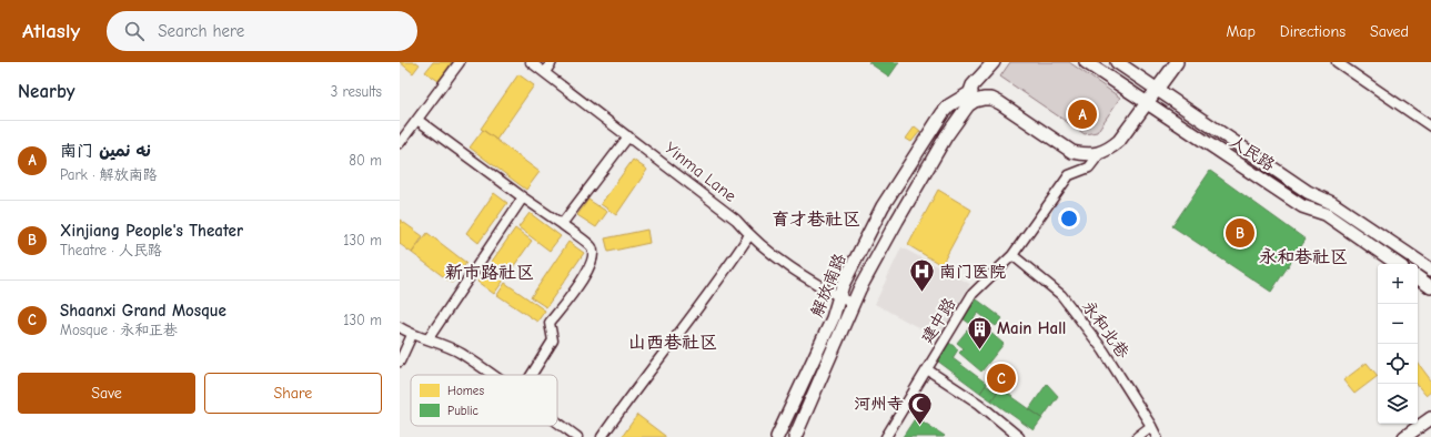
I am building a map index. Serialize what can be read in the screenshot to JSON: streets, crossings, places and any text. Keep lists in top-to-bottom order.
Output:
{
  "streets": {
    "main road": ["人民路", "解放南路"],
    "street": ["Yinma Lane", "建中路", "永和北巷"]
  },
  "crossings": [
    ["Yinma Lane", "解放南路"],
    ["解放南路", "建中路"],
    ["建中路", "永和北巷"]
  ],
  "districts": [
    "育才巷社区",
    "永和巷社区",
    "新市路社区",
    "山西巷社区"
  ],
  "places": {
    "hospital": ["南门医院"],
    "building": ["Main Hall"],
    "mosque": ["河州寺"]
  },
  "legend": ["Homes", "Public"],
  "page": {
    "header": "Atlasly",
    "search": "Search here",
    "nav": ["Map", "Directions", "Saved"],
    "heading": ["Nearby", "3 results"],
    "pins": ["A", "B", "C"],
    "list": [
      {
        "mark": "A",
        "name": "南门 نە نمين",
        "note": "Park · 解放南路",
        "value": "80 m"
      },
      {
        "mark": "B",
        "name": "Xinjiang People's Theater",
        "note": "Theatre · 人民路",
        "value": "130 m"
      },
      {
        "mark": "C",
        "name": "Shaanxi Grand Mosque",
        "note": "Mosque · 永和正巷",
        "value": "130 m"
      }
    ],
    "map_buttons": ["+", "−"],
    "buttons": ["Save", "Share"]
  }
}
